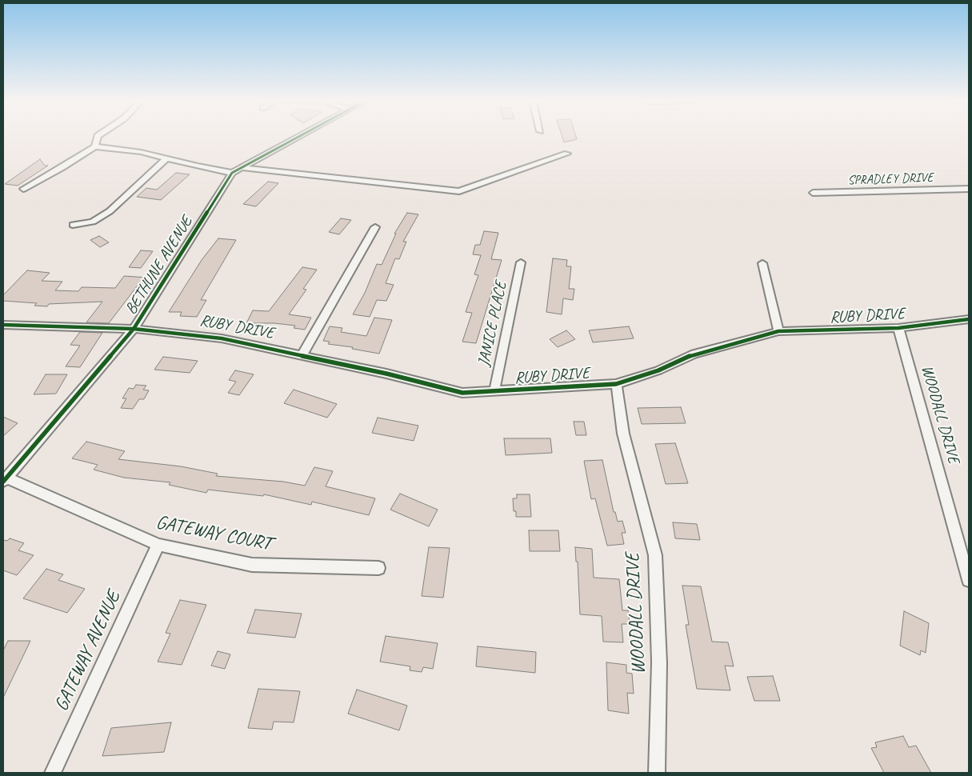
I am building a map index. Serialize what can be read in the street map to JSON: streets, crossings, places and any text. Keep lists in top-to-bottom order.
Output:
{
  "streets": {
    "street": [
      "SPRADLEY DRIVE",
      "BETHUNE AVENUE",
      "RUBY DRIVE",
      "JANICE PLACE",
      "WOODALL DRIVE",
      "GATEWAY COURT",
      "GATEWAY AVENUE"
    ]
  },
  "crossings": [
    ["BETHUNE AVENUE", "RUBY DRIVE"],
    ["BETHUNE AVENUE", "GATEWAY COURT"],
    ["RUBY DRIVE", "JANICE PLACE"],
    ["RUBY DRIVE", "WOODALL DRIVE"],
    ["GATEWAY COURT", "GATEWAY AVENUE"]
  ]
}
